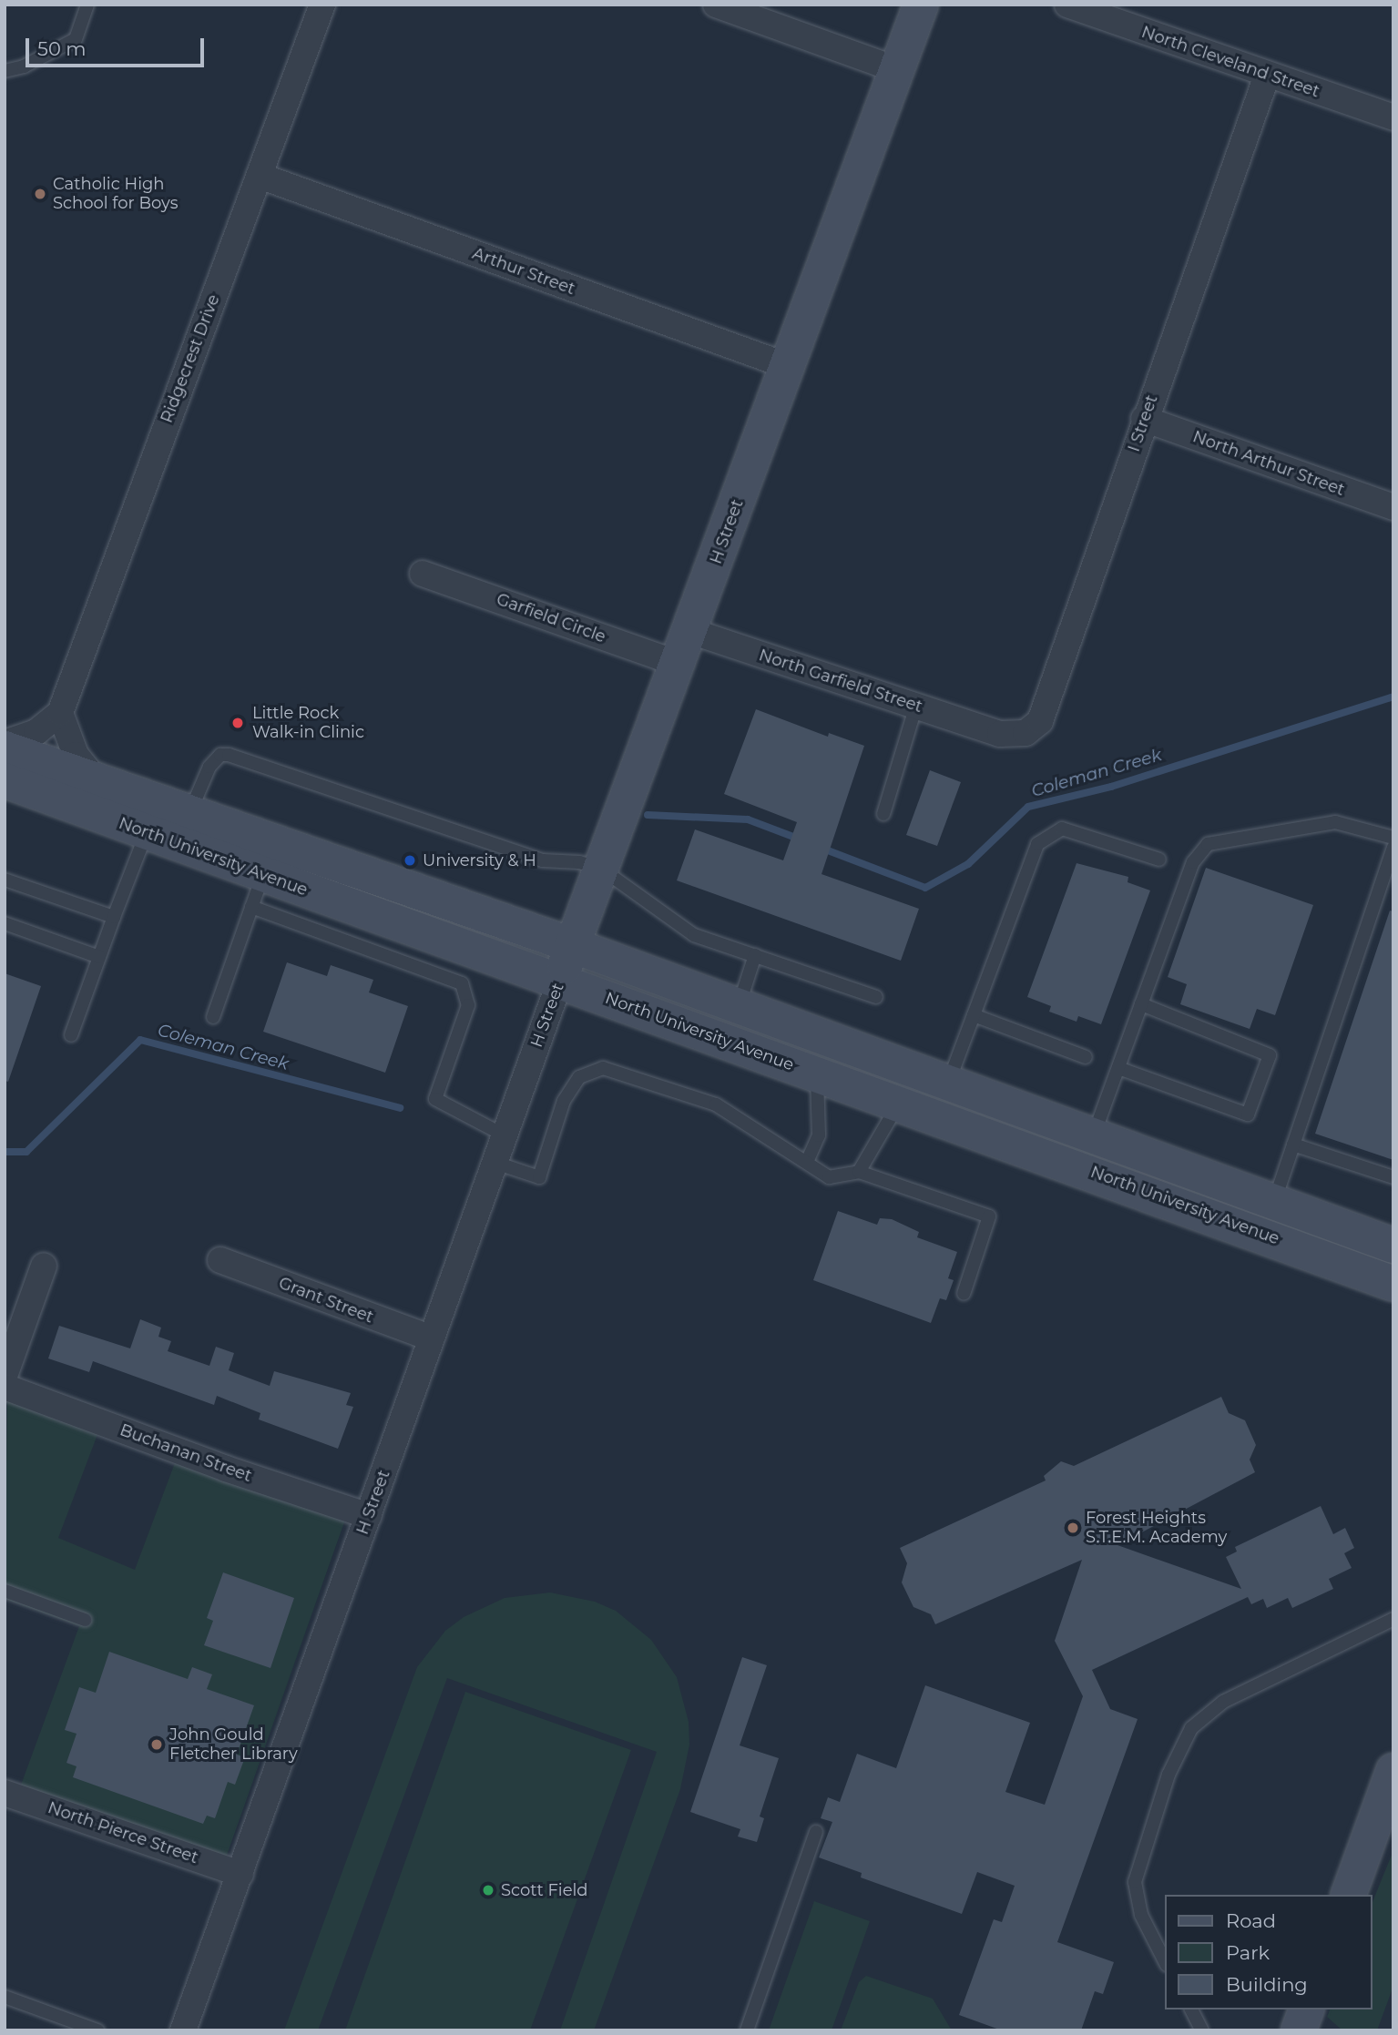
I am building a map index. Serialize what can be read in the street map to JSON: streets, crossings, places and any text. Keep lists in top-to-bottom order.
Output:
{
  "streets": {
    "main road": ["H Street", "North University Avenue"],
    "street": [
      "North Cleveland Street",
      "Arthur Street",
      "Ridgecrest Drive",
      "I Street",
      "North Arthur Street",
      "Garfield Circle",
      "North Garfield Street",
      "Grant Street",
      "Buchanan Street",
      "North Pierce Street"
    ]
  },
  "crossings": [
    ["North Cleveland Street", "I Street"],
    ["Arthur Street", "Ridgecrest Drive"],
    ["Arthur Street", "H Street"],
    ["I Street", "North Arthur Street"],
    ["I Street", "North Garfield Street"],
    ["H Street", "Garfield Circle"],
    ["H Street", "North Garfield Street"],
    ["H Street", "North University Avenue"],
    ["H Street", "Grant Street"],
    ["H Street", "Buchanan Street"],
    ["H Street", "North Pierce Street"]
  ],
  "water": ["Coleman Creek"],
  "places": [
    "Catholic High School for Boys",
    "Little Rock Walk-in Clinic",
    "University & H",
    "Forest Heights S.T.E.M. Academy",
    "John Gould Fletcher Library",
    "Scott Field"
  ],
  "legend": ["Road", "Park", "Building"],
  "scale_bar": "50 m"
}
